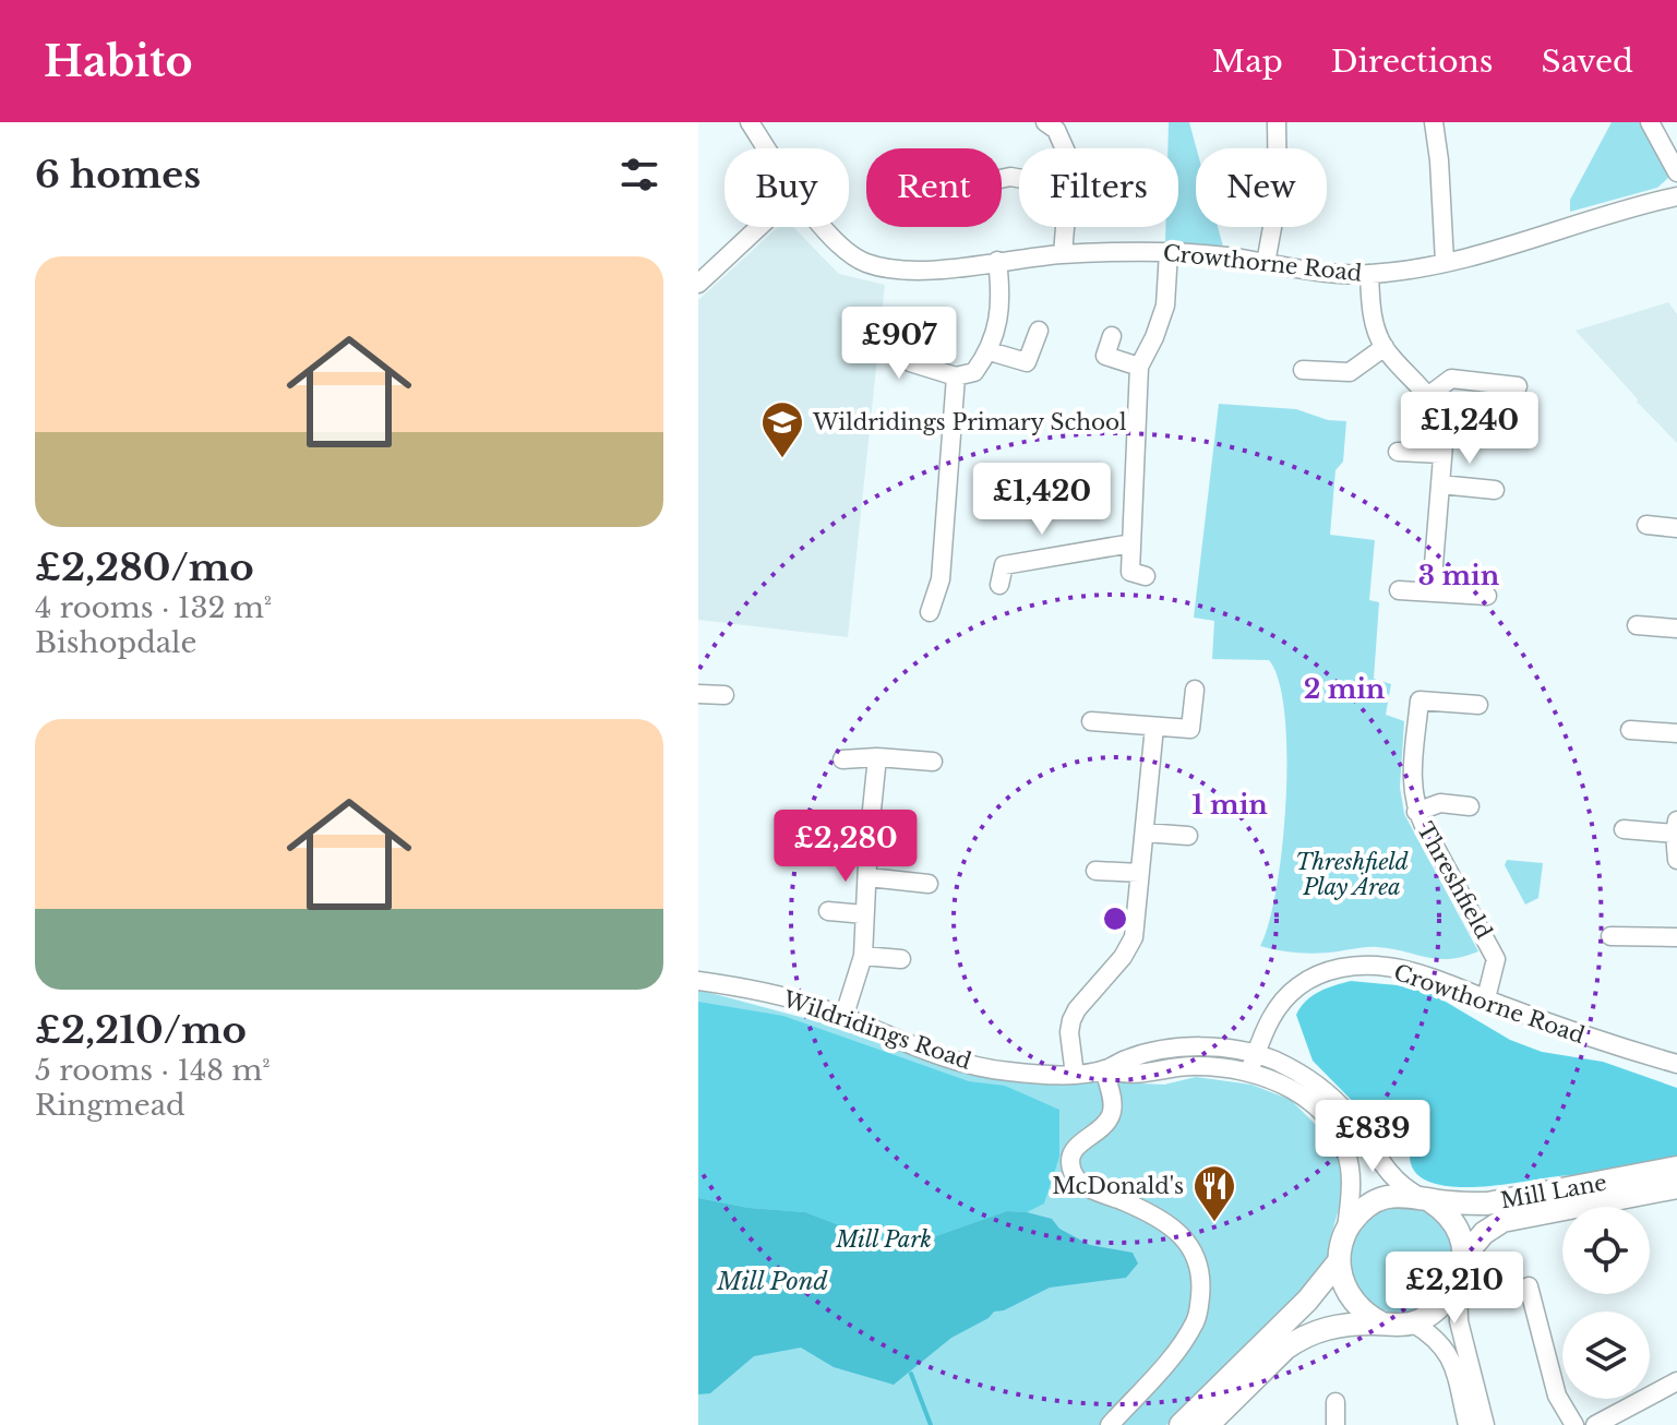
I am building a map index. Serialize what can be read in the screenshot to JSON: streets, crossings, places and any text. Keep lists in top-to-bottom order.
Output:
{
  "streets": {
    "main road": ["Mill Lane"],
    "street": ["Crowthorne Road", "Threshfield", "Wildridings Road"]
  },
  "crossings": [
    ["Crowthorne Road", "Threshfield"],
    ["Crowthorne Road", "Wildridings Road"],
    ["Wildridings Road", "Mill Lane"]
  ],
  "water": ["Mill Pond"],
  "parks": ["Threshfield Play Area", "Mill Park"],
  "places": {
    "school or university": ["Wildridings Primary School"],
    "restaurant": ["McDonald's"]
  },
  "page": {
    "header": "Habito",
    "nav": ["Map", "Directions", "Saved"],
    "heading": "6 homes",
    "chip": [
      "Buy",
      "Rent",
      "Filters",
      "New"
    ],
    "list": [
      {
        "name": "£2,280/mo",
        "note": "4 rooms · 132 m² · Bishopdale"
      },
      {
        "name": "£2,210/mo",
        "note": "5 rooms · 148 m² · Ringmead"
      }
    ],
    "price": [
      "£907",
      "£1,240",
      "£1,420",
      "£2,280",
      "£839",
      "£2,210"
    ]
  },
  "rings": ["3 min", "2 min", "1 min"]
}
